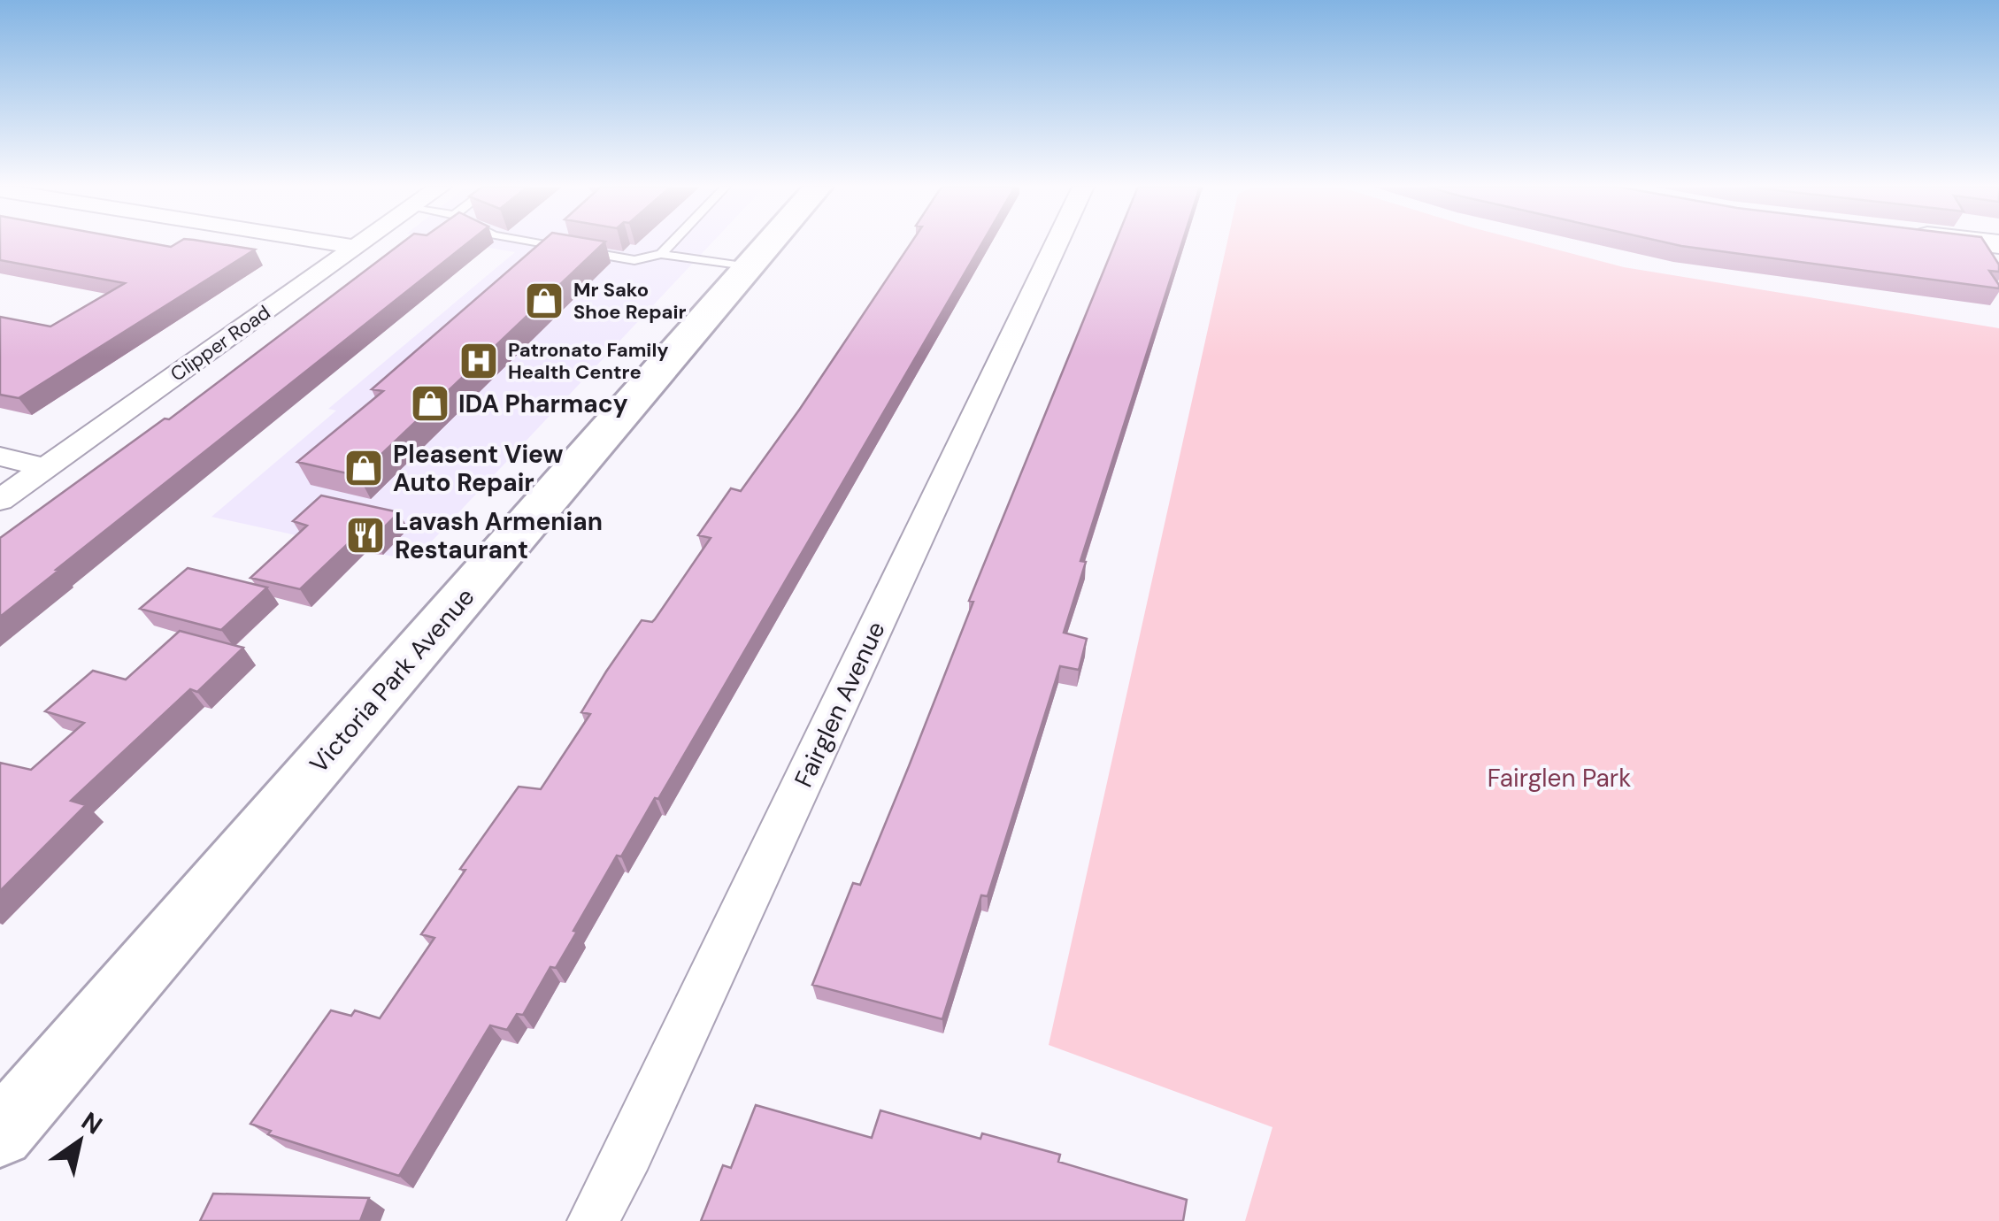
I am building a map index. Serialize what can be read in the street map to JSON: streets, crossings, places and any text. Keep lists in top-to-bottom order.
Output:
{
  "streets": {
    "main road": ["Victoria Park Avenue"],
    "street": ["Clipper Road", "Fairglen Avenue"]
  },
  "parks": ["Fairglen Park"],
  "places": {
    "shop": ["Mr Sako Shoe Repair", "IDA Pharmacy", "Pleasent View Auto Repair"],
    "hospital": ["Patronato Family Health Centre"],
    "restaurant": ["Lavash Armenian Restaurant"]
  },
  "north": "top right"
}
